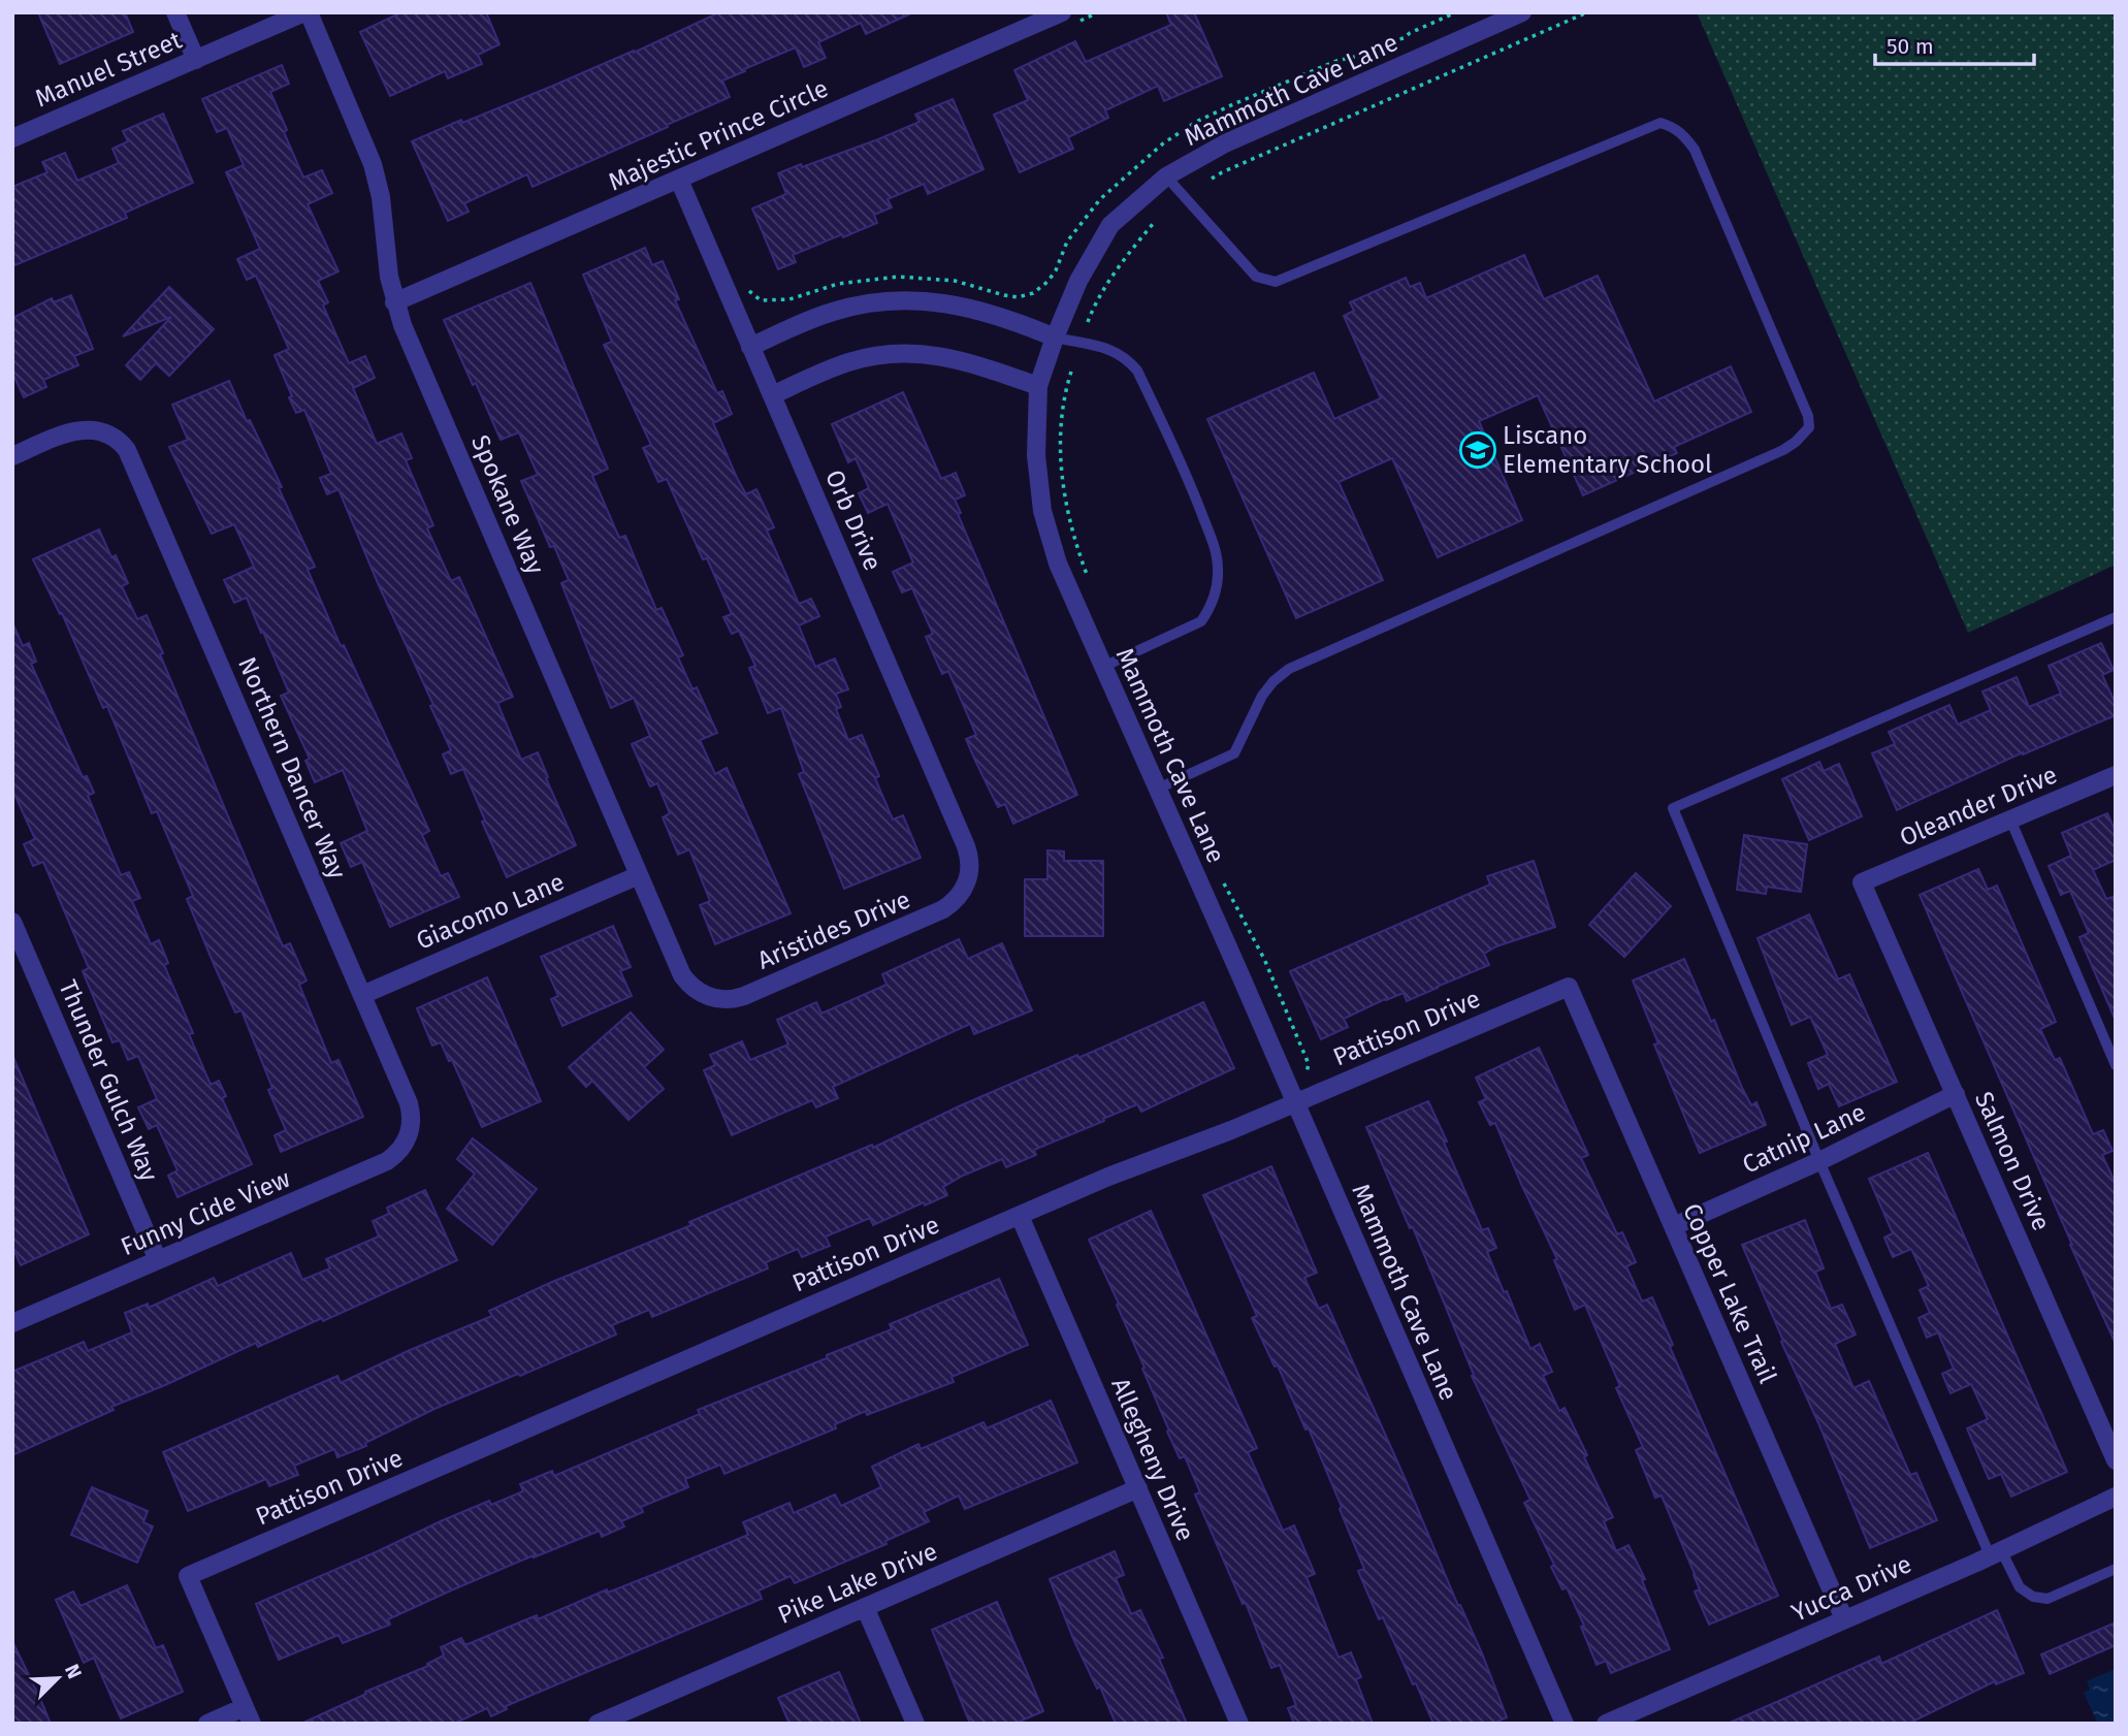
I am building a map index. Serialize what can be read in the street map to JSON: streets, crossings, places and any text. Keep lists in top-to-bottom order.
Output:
{
  "streets": {
    "street": [
      "Manuel Street",
      "Mammoth Cave Lane",
      "Majestic Prince Circle",
      "Spokane Way",
      "Orb Drive",
      "Northern Dancer Way",
      "Oleander Drive",
      "Giacomo Lane",
      "Aristides Drive",
      "Pattison Drive",
      "Thunder Gulch Way",
      "Catnip Lane",
      "Salmon Drive",
      "Funny Cide View",
      "Copper Lake Trail",
      "Allegheny Drive",
      "Pike Lake Drive",
      "Yucca Drive"
    ]
  },
  "crossings": [
    ["Manuel Street", "Spokane Way"],
    ["Mammoth Cave Lane", "Pattison Drive"],
    ["Majestic Prince Circle", "Spokane Way"],
    ["Majestic Prince Circle", "Orb Drive"],
    ["Spokane Way", "Giacomo Lane"],
    ["Spokane Way", "Aristides Drive"],
    ["Orb Drive", "Aristides Drive"],
    ["Northern Dancer Way", "Giacomo Lane"],
    ["Northern Dancer Way", "Funny Cide View"],
    ["Oleander Drive", "Salmon Drive"],
    ["Pattison Drive", "Copper Lake Trail"],
    ["Pattison Drive", "Allegheny Drive"],
    ["Thunder Gulch Way", "Funny Cide View"],
    ["Catnip Lane", "Salmon Drive"],
    ["Catnip Lane", "Copper Lake Trail"],
    ["Copper Lake Trail", "Yucca Drive"],
    ["Allegheny Drive", "Pike Lake Drive"]
  ],
  "places": {
    "school or university": ["Liscano Elementary School"]
  },
  "scale_bar": "50 m",
  "north": "top right"
}
